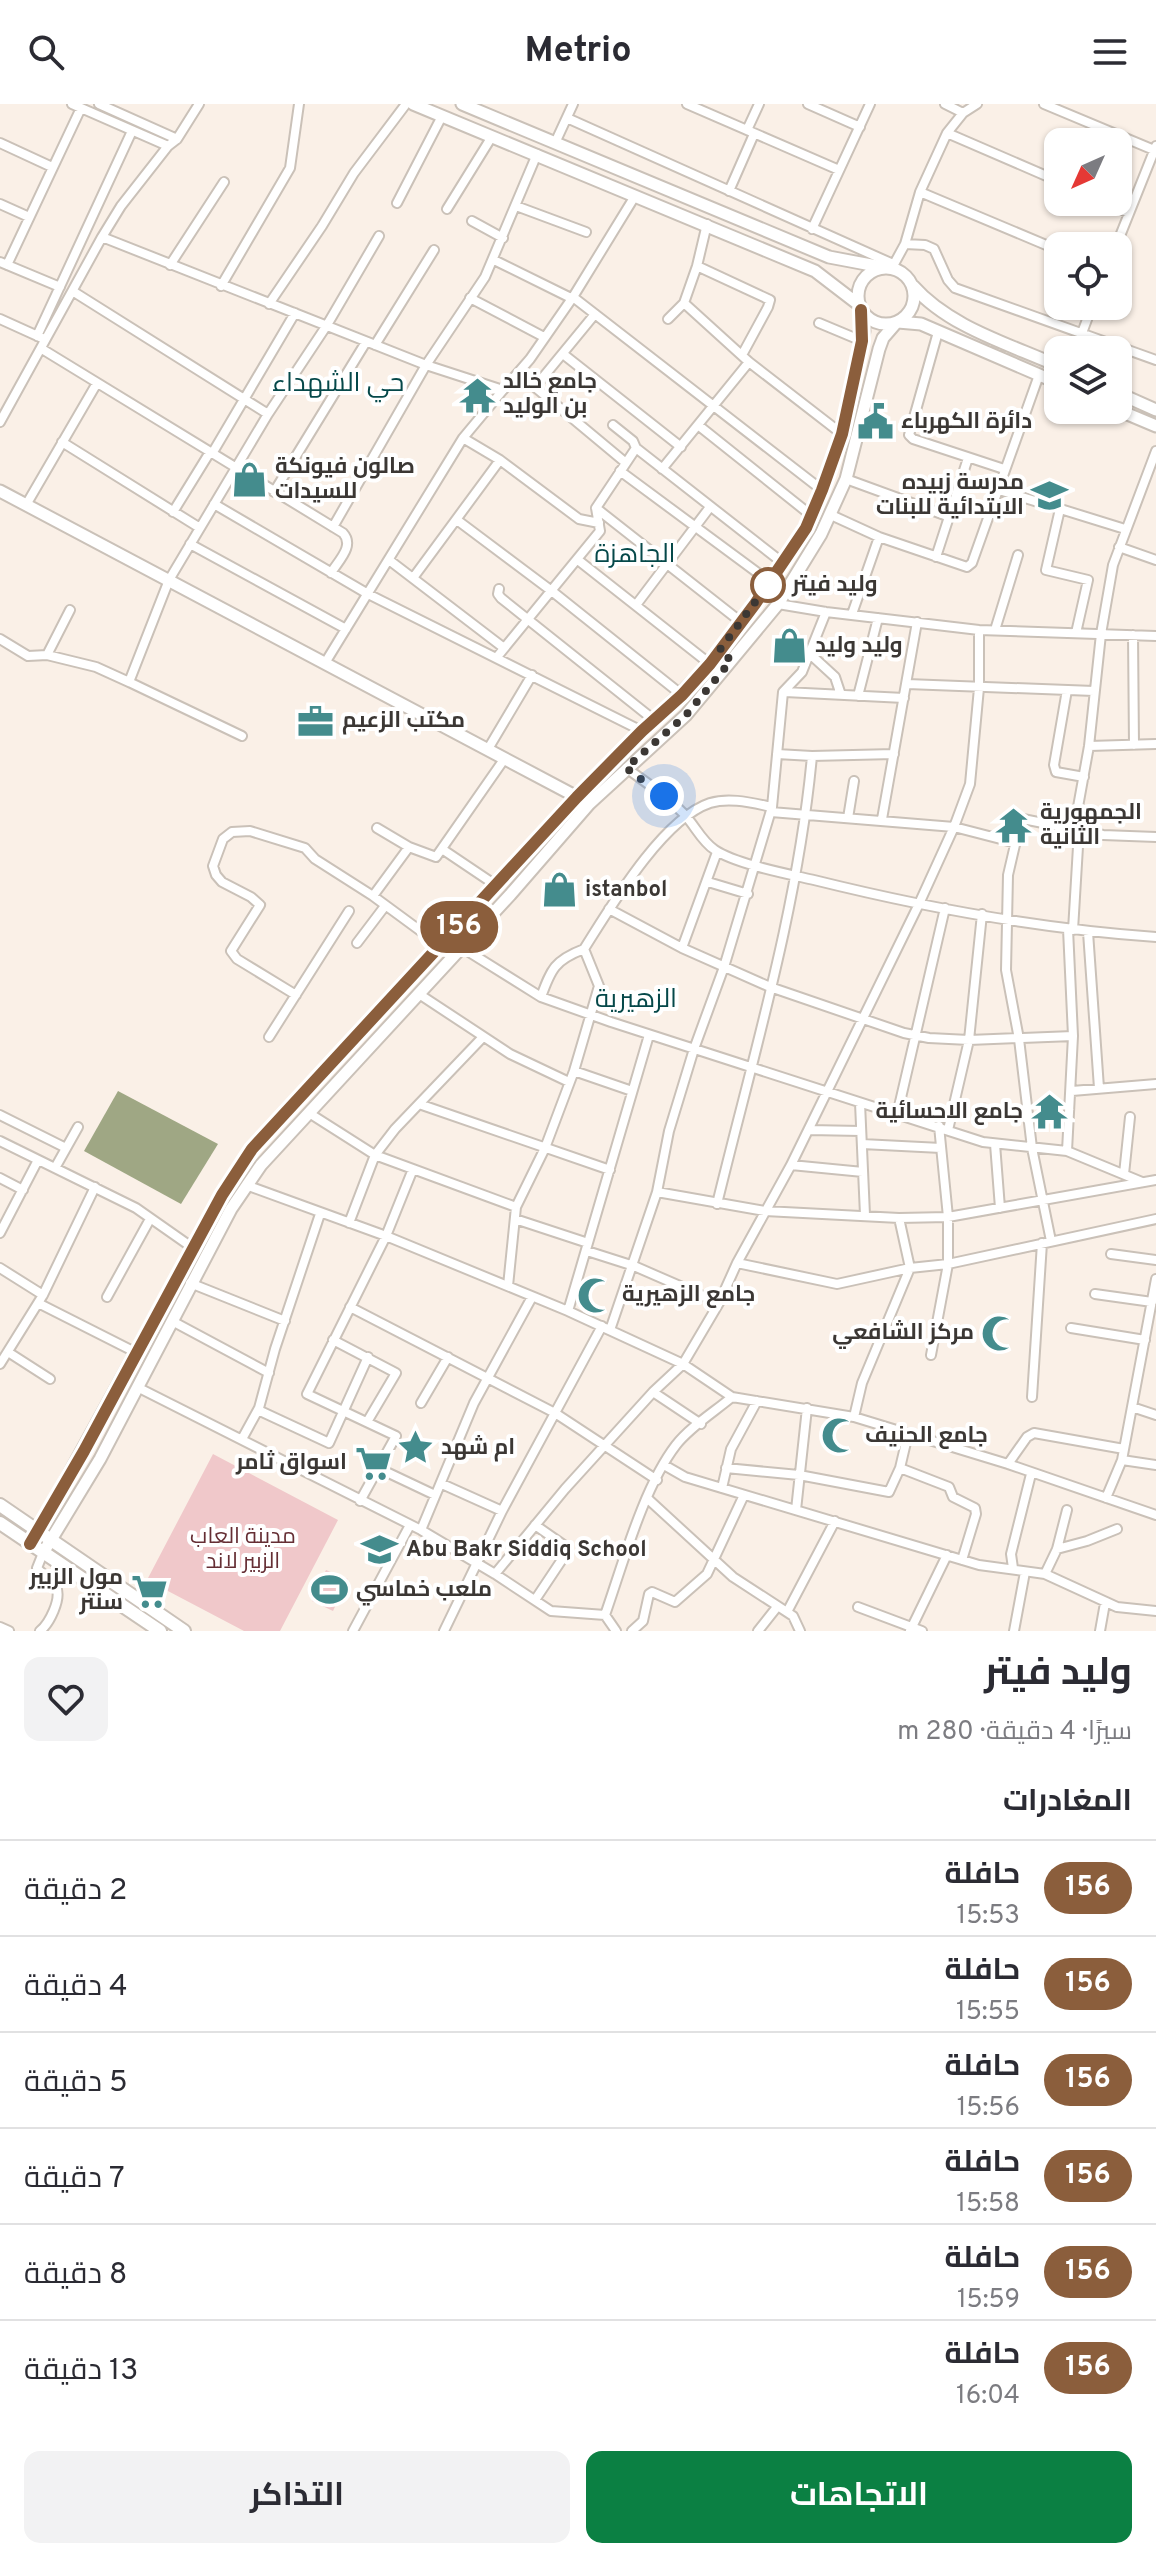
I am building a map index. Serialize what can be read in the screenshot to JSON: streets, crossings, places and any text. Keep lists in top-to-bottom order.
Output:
{
  "districts": ["حي الشهداء", "الجاهزة", "الزهيرية"],
  "parks": ["مدينة العاب الزبير لاند"],
  "places": {
    "temple": ["جامع خالد بن الوليد", "الجمهورية الثانية", "جامع الاحسائية"],
    "public building": ["دائرة الكهرباء"],
    "shop": ["صالون فيونكة للسيدات", "وليد وليد", "istanbol"],
    "school or university": ["مدرسة زبيده الابتدائية للبنات", "Abu Bakr Siddiq School"],
    "other": ["وليد فيتر"],
    "office": ["مكتب الزعيم"],
    "mosque": ["جامع الزهيرية", "مركز الشافعي", "جامع الحنيف"],
    "place": ["ام شهد"],
    "supermarket": ["اسواق ثامر", "مول الزبير سنتر"],
    "sports": ["ملعب خماسي"]
  },
  "lines": ["bus line 156"],
  "north": "bottom left",
  "page": {
    "header": "Metrio",
    "on_map": "156",
    "heading": [
      ["وليد فيتر", "سيرًا · 4 دقيقة · 280 m"],
      "المغادرات"
    ],
    "list": [
      {
        "mark": "156",
        "name": "حافلة",
        "note": "15:53",
        "value": "2 دقيقة"
      },
      {
        "mark": "156",
        "name": "حافلة",
        "note": "15:55",
        "value": "4 دقيقة"
      },
      {
        "mark": "156",
        "name": "حافلة",
        "note": "15:56",
        "value": "5 دقيقة"
      },
      {
        "mark": "156",
        "name": "حافلة",
        "note": "15:58",
        "value": "7 دقيقة"
      },
      {
        "mark": "156",
        "name": "حافلة",
        "note": "15:59",
        "value": "8 دقيقة"
      },
      {
        "mark": "156",
        "name": "حافلة",
        "note": "16:04",
        "value": "13 دقيقة"
      }
    ],
    "buttons": ["الاتجاهات", "التذاكر"]
  }
}
